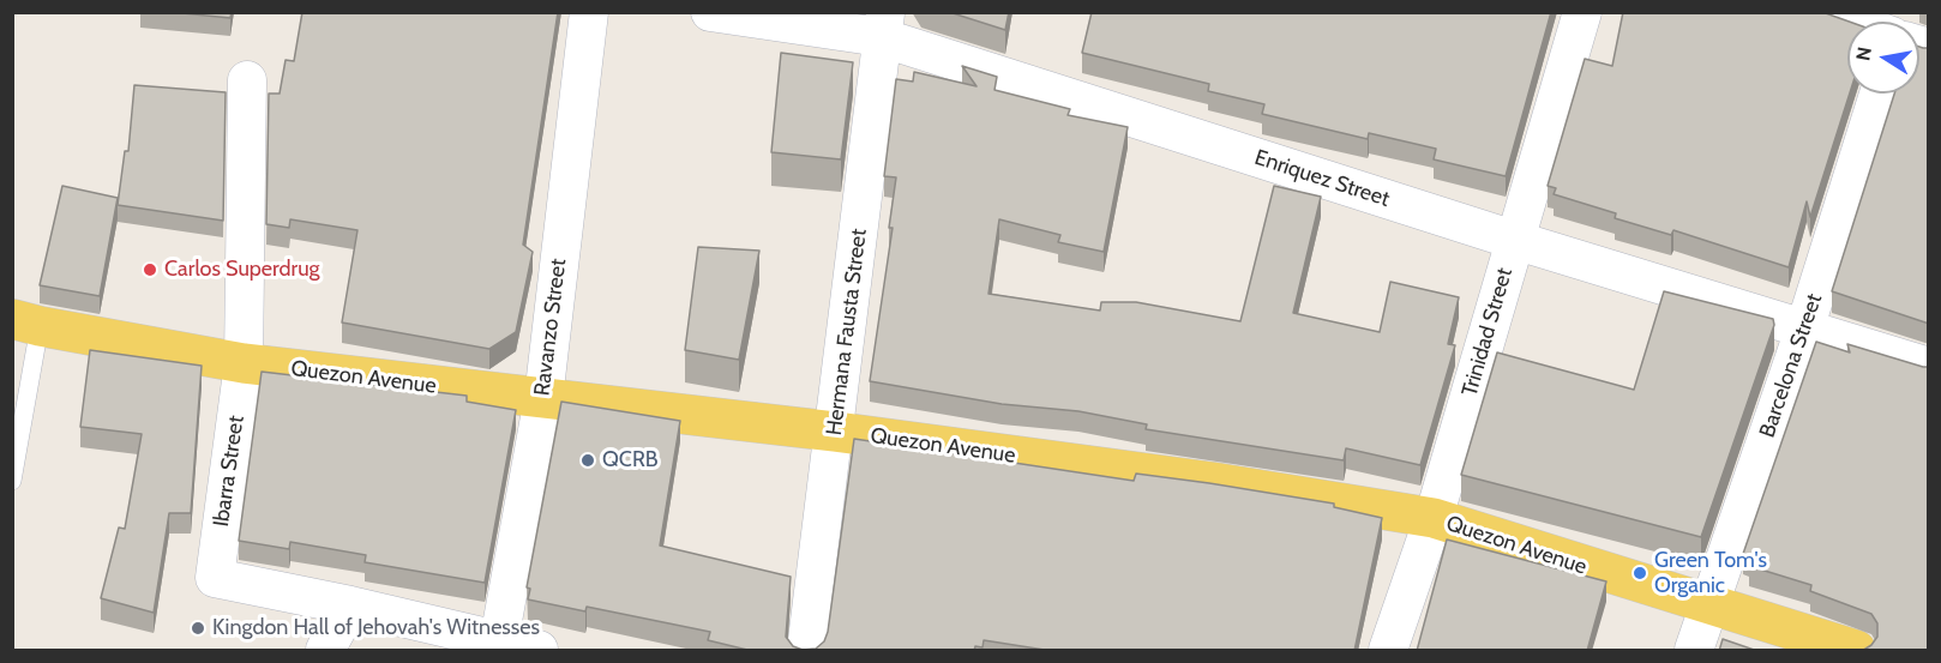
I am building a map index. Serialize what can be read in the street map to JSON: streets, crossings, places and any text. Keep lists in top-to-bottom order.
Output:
{
  "streets": {
    "main road": ["Quezon Avenue"],
    "street": [
      "Enriquez Street",
      "Ravanzo Street",
      "Hermana Fausta Street",
      "Trinidad Street",
      "Barcelona Street",
      "Ibarra Street"
    ]
  },
  "crossings": [
    ["Enriquez Street", "Hermana Fausta Street"],
    ["Enriquez Street", "Trinidad Street"],
    ["Enriquez Street", "Barcelona Street"],
    ["Ravanzo Street", "Quezon Avenue"],
    ["Hermana Fausta Street", "Quezon Avenue"],
    ["Trinidad Street", "Quezon Avenue"],
    ["Barcelona Street", "Quezon Avenue"],
    ["Quezon Avenue", "Ibarra Street"]
  ],
  "places": [
    "Carlos Superdrug",
    "QCRB",
    "Green Tom's Organic",
    "Kingdon Hall of Jehovah's Witnesses"
  ],
  "north": "left"
}
